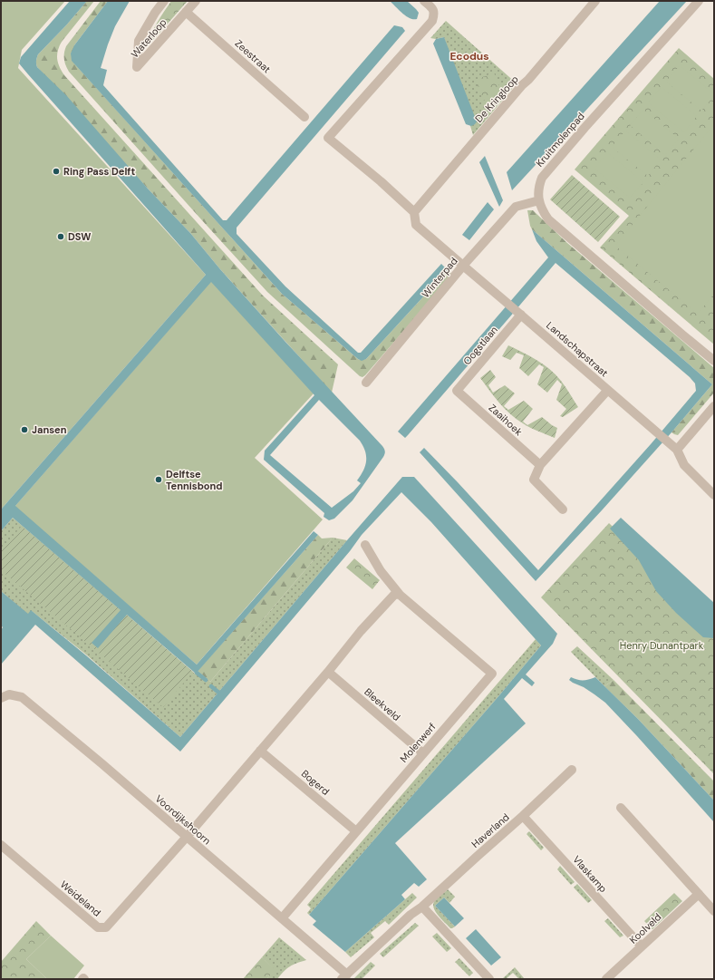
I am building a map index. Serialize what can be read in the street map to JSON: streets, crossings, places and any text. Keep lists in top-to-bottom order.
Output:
{
  "streets": {
    "street": [
      "Waterloop",
      "Zeestraat",
      "De Kringloop",
      "Kruitmolenpad",
      "Winterpad",
      "Oogstlaan",
      "Landschapstraat",
      "Zaaihoek",
      "Bleekveld",
      "Molenwerf",
      "Bogerd",
      "Voordijkshoorn",
      "Haverland",
      "Vlaskamp",
      "Weideland",
      "Koolveld"
    ]
  },
  "crossings": [
    ["Waterloop", "Zeestraat"],
    ["Kruitmolenpad", "Winterpad"],
    ["Winterpad", "Landschapstraat"],
    ["Oogstlaan", "Landschapstraat"],
    ["Oogstlaan", "Zaaihoek"],
    ["Bleekveld", "Molenwerf"],
    ["Molenwerf", "Bogerd"],
    ["Molenwerf", "Voordijkshoorn"],
    ["Voordijkshoorn", "Haverland"],
    ["Voordijkshoorn", "Weideland"],
    ["Haverland", "Vlaskamp"],
    ["Vlaskamp", "Koolveld"]
  ],
  "districts": ["Ecodus"],
  "parks": ["Henry Dunantpark"],
  "places": [
    "Ring Pass Delft",
    "DSW",
    "Jansen",
    "Delftse Tennisbond"
  ]
}
